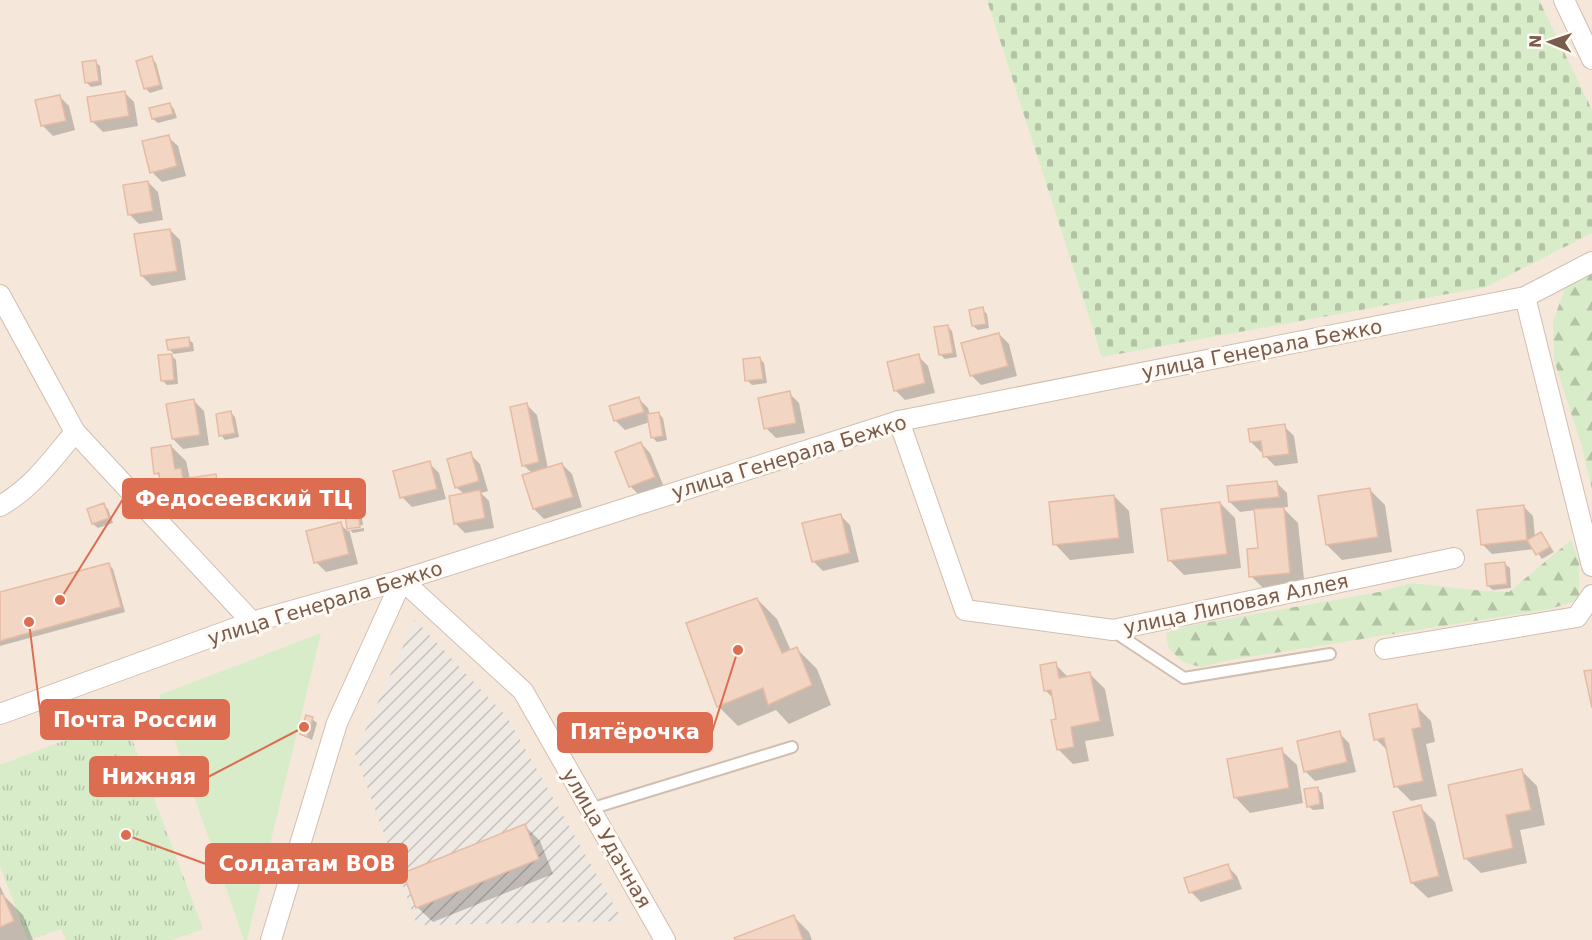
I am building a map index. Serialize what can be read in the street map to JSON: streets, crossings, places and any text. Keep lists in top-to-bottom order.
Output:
{
  "streets": {
    "street": ["улица Генерала Бежко", "улица Липовая Аллея", "улица Удачная"]
  },
  "crossings": [
    ["улица Генерала Бежко", "улица Липовая Аллея"],
    ["улица Генерала Бежко", "улица Удачная"]
  ],
  "places": [
    "Федосеевский ТЦ",
    "Почта России",
    "Пятёрочка",
    "Нижняя",
    "Солдатам ВОВ"
  ],
  "north": "left"
}
